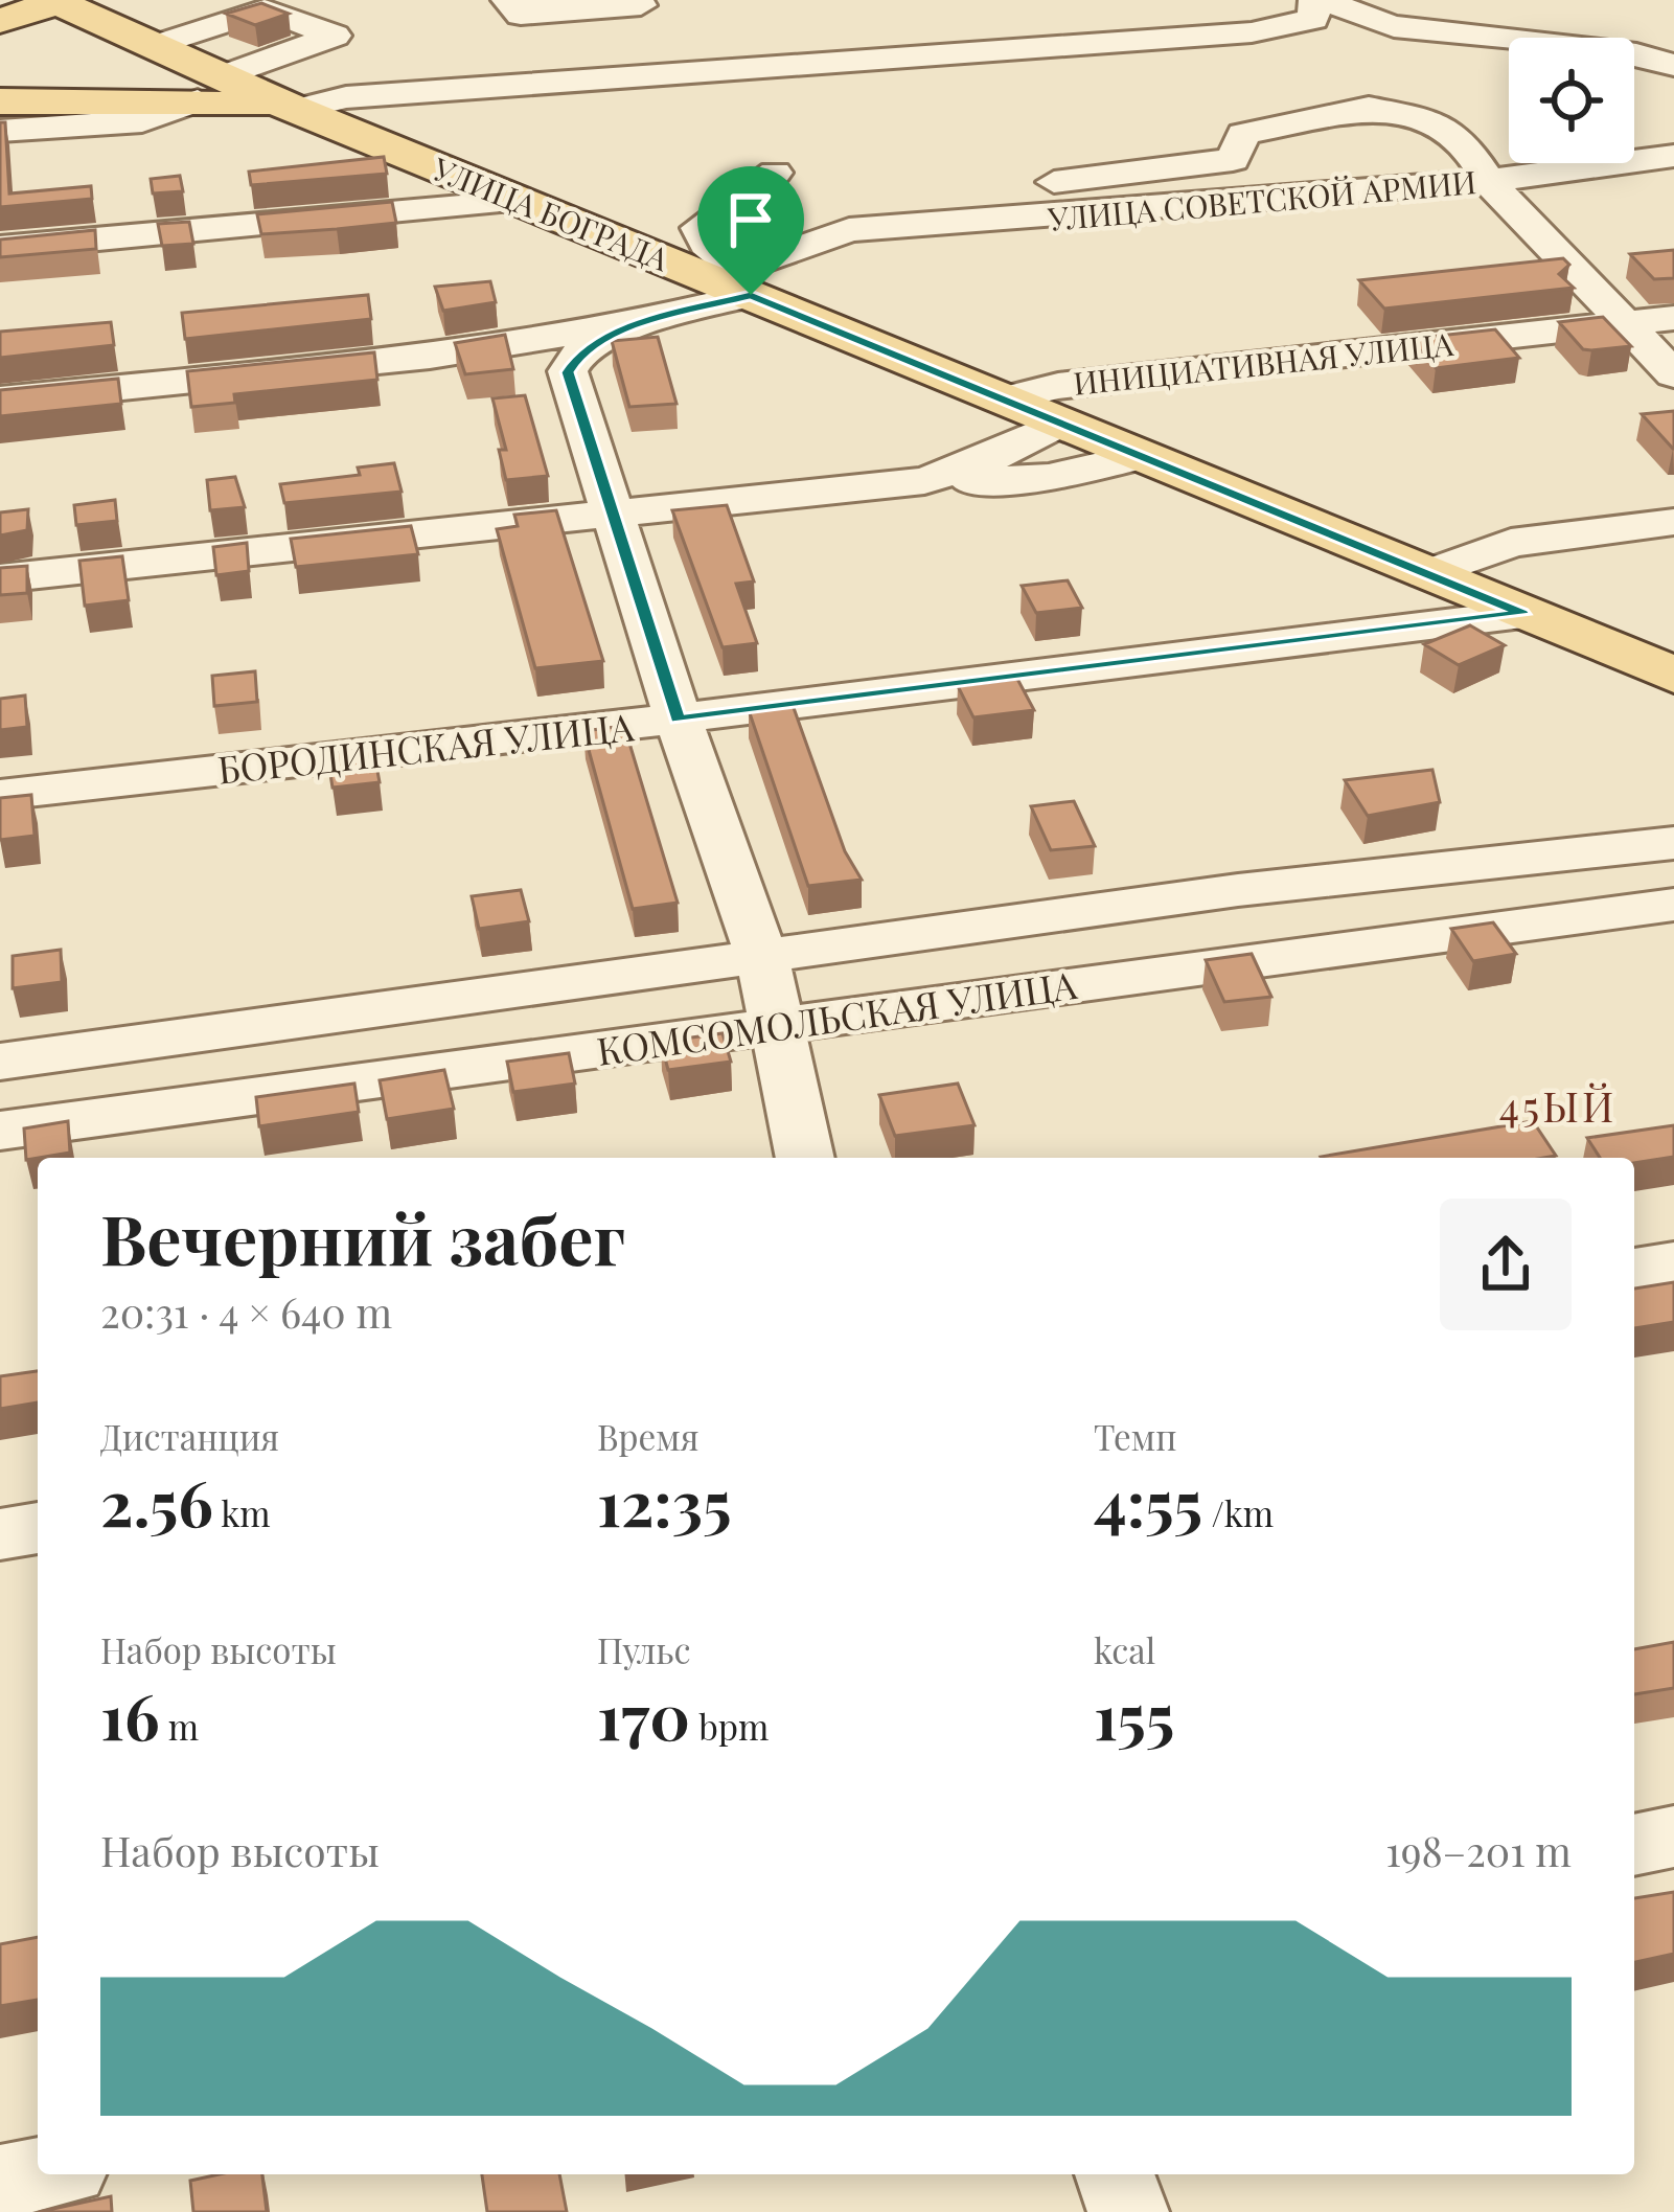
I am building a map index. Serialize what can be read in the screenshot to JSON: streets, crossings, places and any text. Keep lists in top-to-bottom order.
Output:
{
  "streets": {
    "main road": ["УЛИЦА БОГРАДА"],
    "street": [
      "УЛИЦА СОВЕТСКОЙ АРМИИ",
      "ИНИЦИАТИВНАЯ УЛИЦА",
      "БОРОДИНСКАЯ УЛИЦА",
      "КОМСОМОЛЬСКАЯ УЛИЦА"
    ]
  },
  "crossings": [
    ["УЛИЦА СОВЕТСКОЙ АРМИИ", "УЛИЦА БОГРАДА"],
    ["УЛИЦА БОГРАДА", "ИНИЦИАТИВНАЯ УЛИЦА"],
    ["УЛИЦА БОГРАДА", "БОРОДИНСКАЯ УЛИЦА"]
  ],
  "districts": ["45ЫЙ"],
  "page": {
    "heading": ["Вечерний забег", "20:31 · 4 × 640 m"],
    "stats": [
      ["Дистанция", "2.56 km"],
      ["Время", "12:35"],
      ["Темп", "4:55 /km"],
      ["Набор высоты", "16 m"],
      ["Пульс", "170 bpm"],
      ["kcal", "155"]
    ],
    "chart": ["Набор высоты", "198–201 m"]
  }
}
